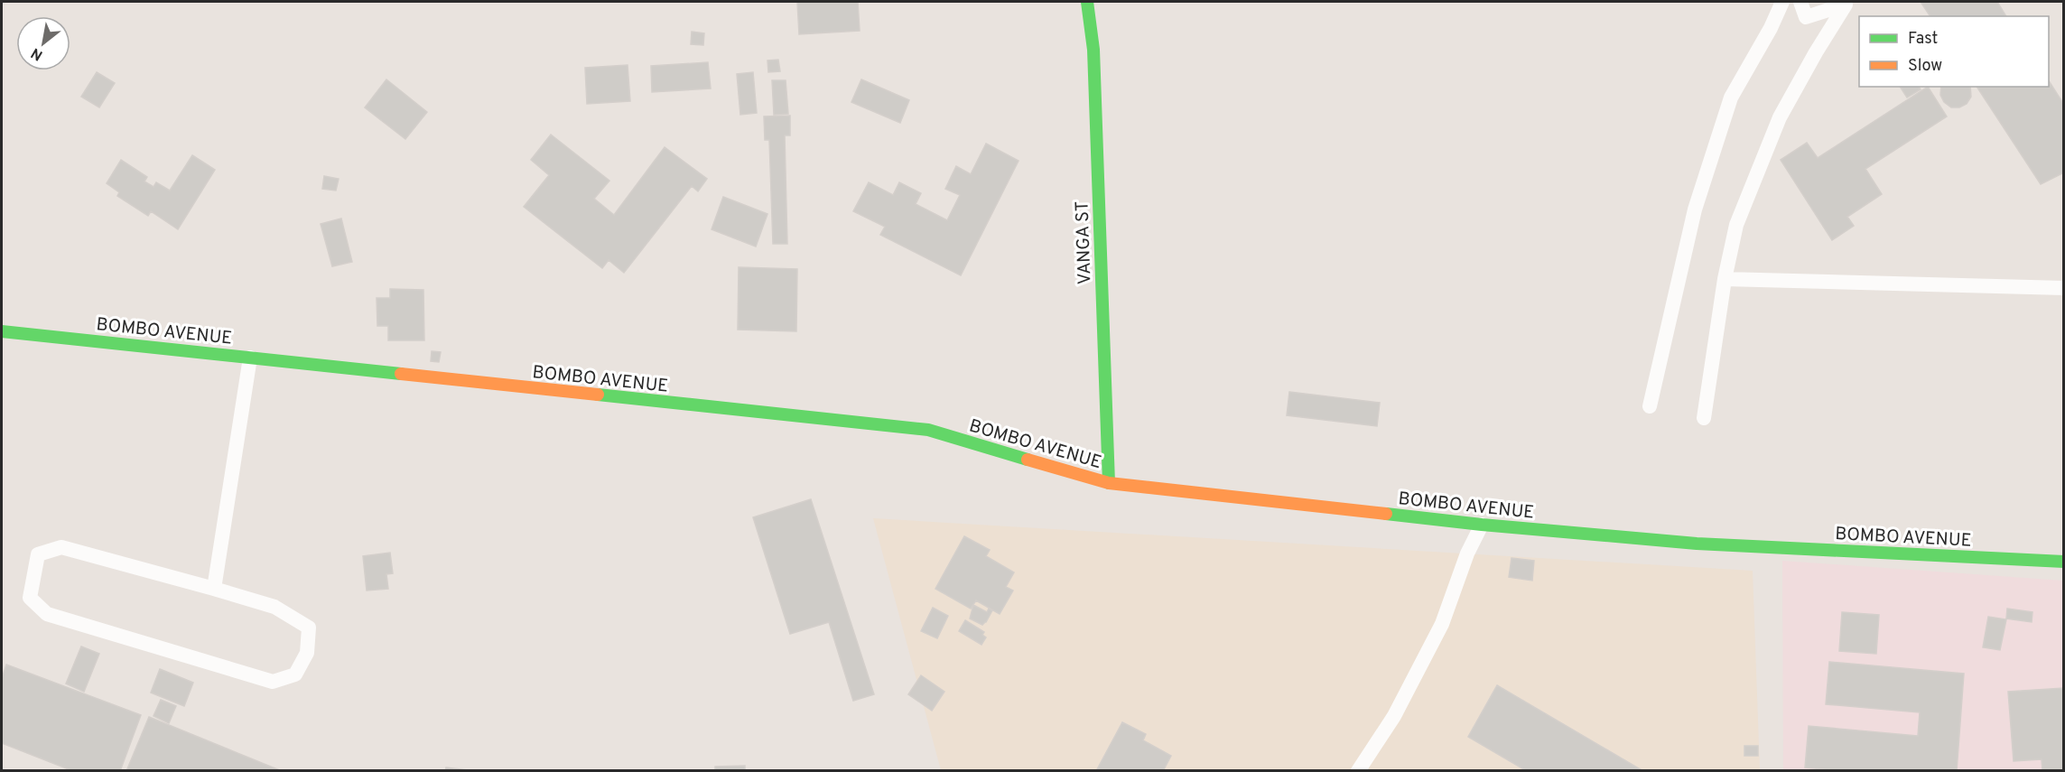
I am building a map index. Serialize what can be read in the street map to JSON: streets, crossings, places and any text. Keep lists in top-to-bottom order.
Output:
{
  "streets": {
    "street": ["VANGA ST", "BOMBO AVENUE"]
  },
  "crossings": [
    ["VANGA ST", "BOMBO AVENUE"]
  ],
  "legend": ["Fast", "Slow"],
  "north": "bottom left"
}
